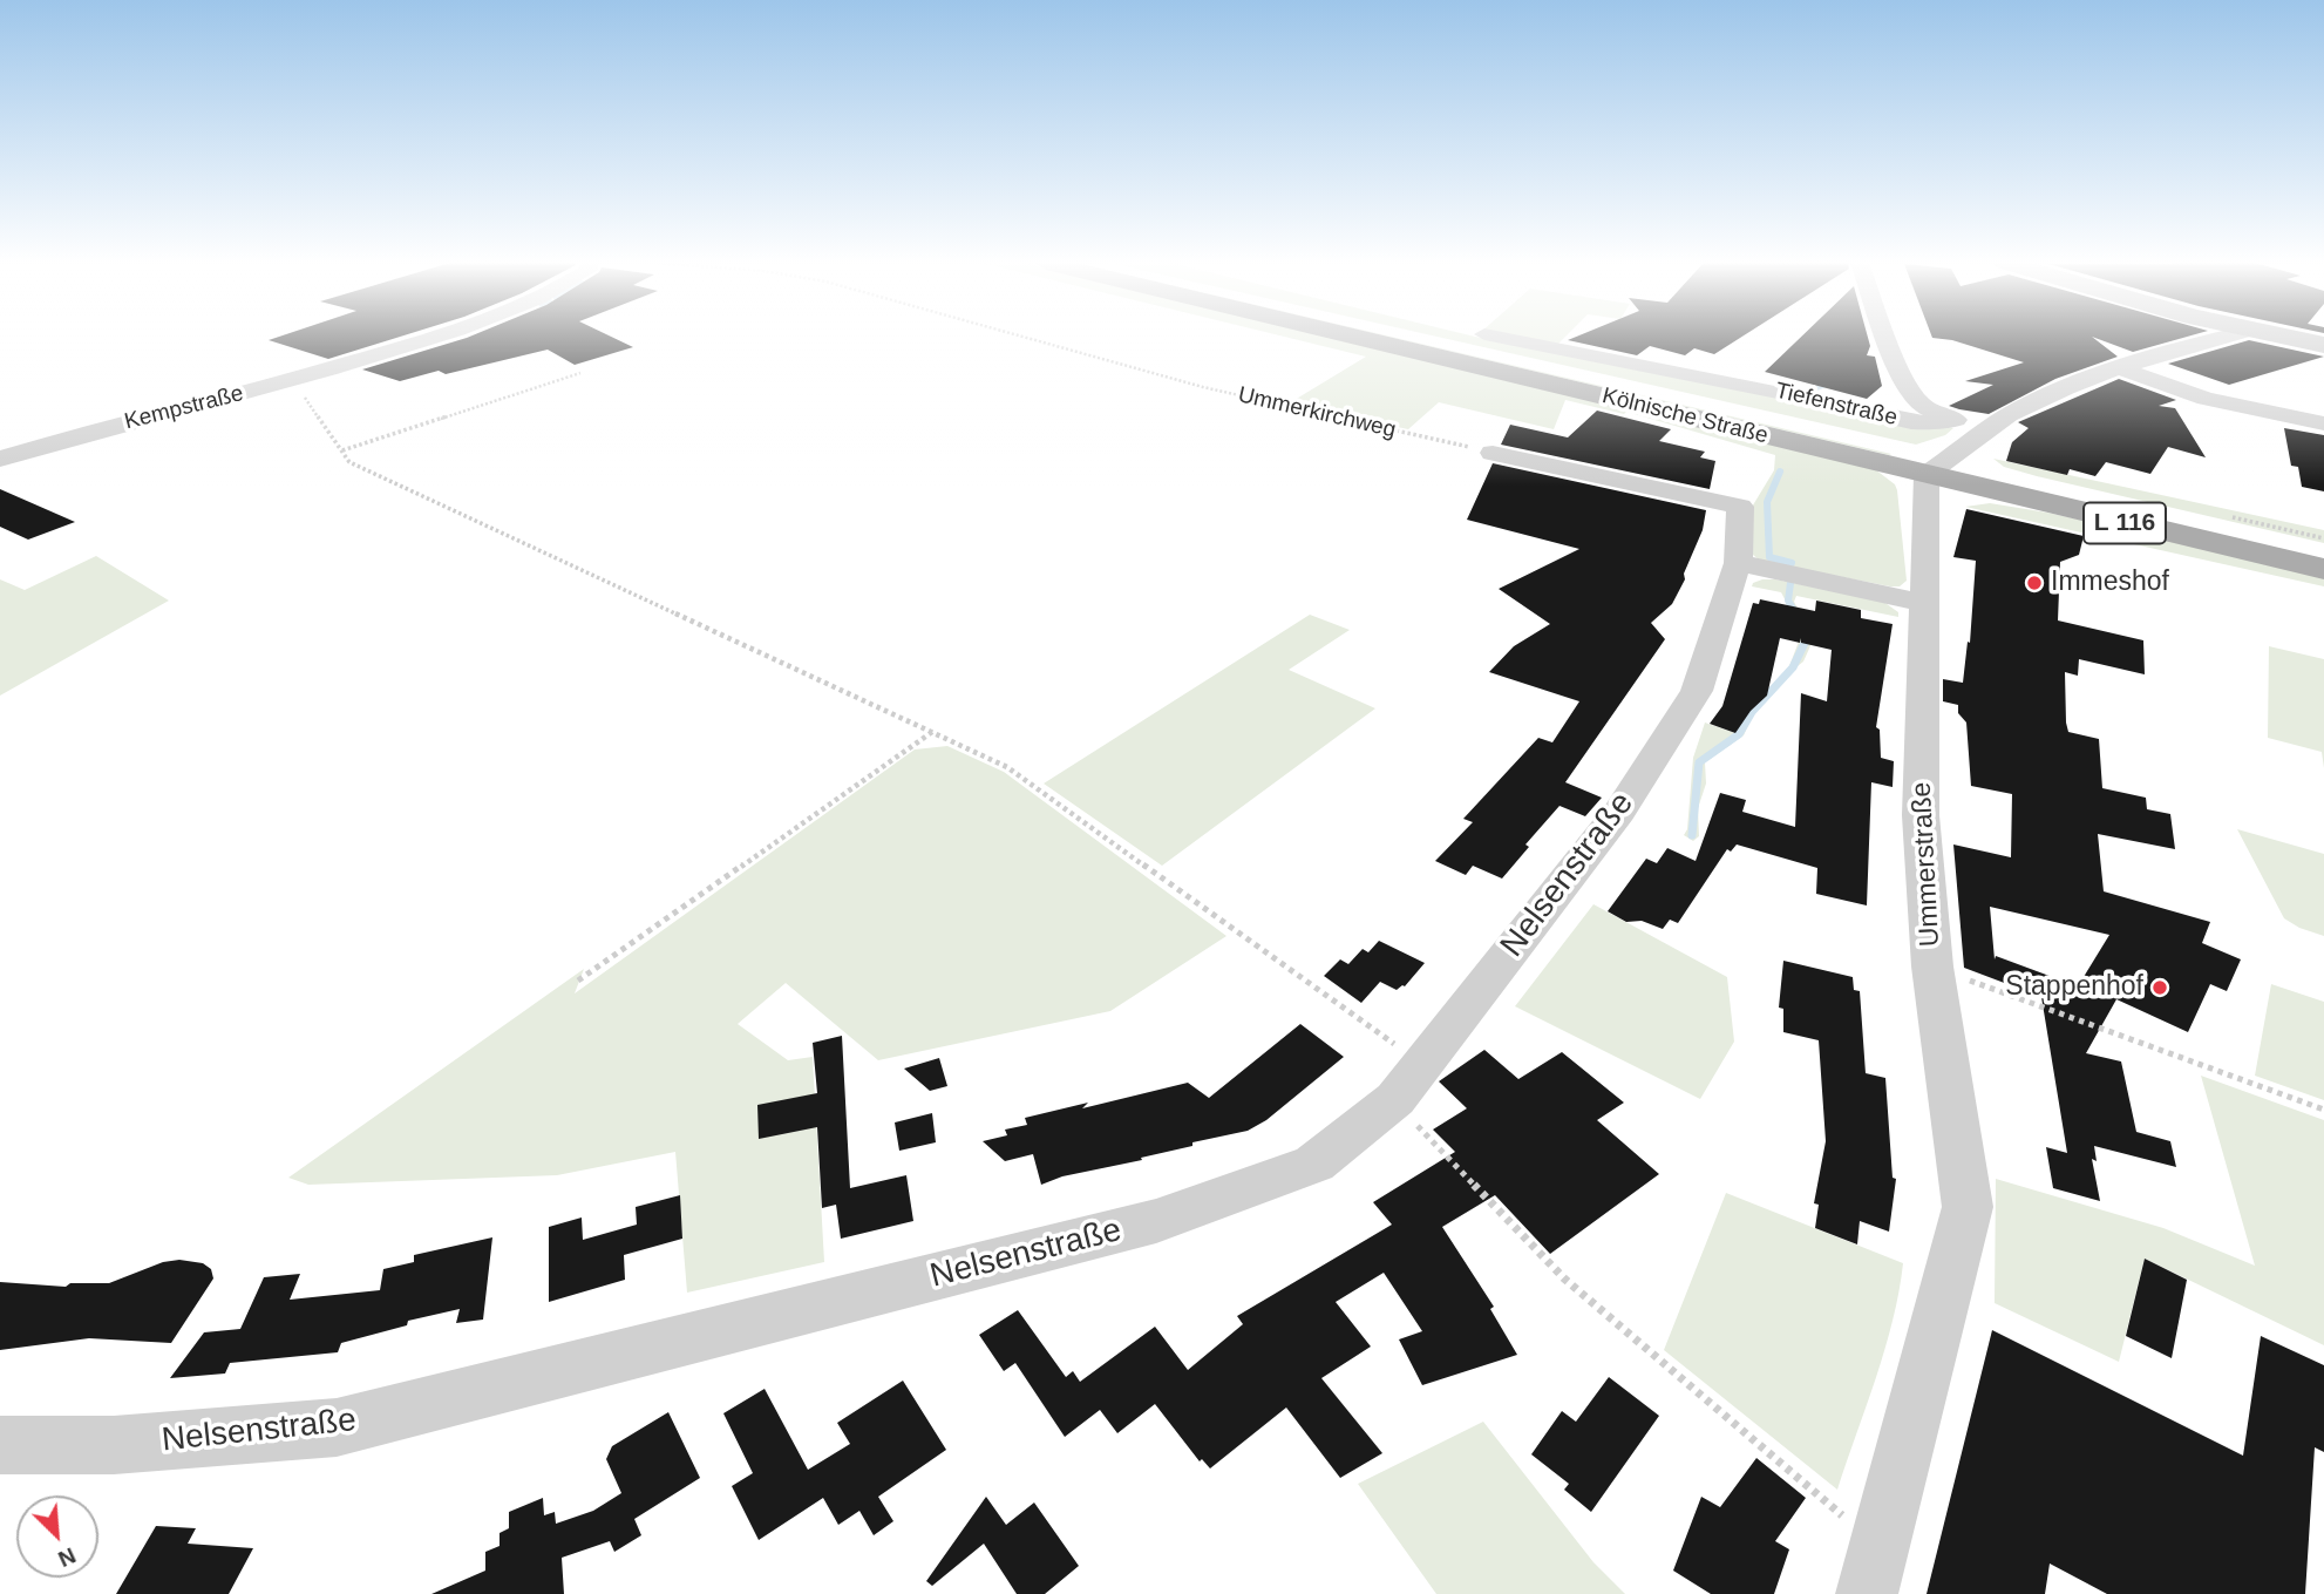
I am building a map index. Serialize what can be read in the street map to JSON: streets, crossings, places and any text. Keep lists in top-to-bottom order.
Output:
{
  "streets": {
    "main road": ["Kölnische Straße", "L 116"],
    "street": [
      "Tiefenstraße",
      "Kempstraße",
      "Ummerstraße",
      "Nelsenstraße"
    ],
    "path": ["Ummerkirchweg"]
  },
  "crossings": [
    ["Ummerkirchweg", "Nelsenstraße"],
    ["Kölnische Straße", "Ummerstraße"]
  ],
  "places": ["Immeshof", "Stappenhof"],
  "north": "bottom right"
}
